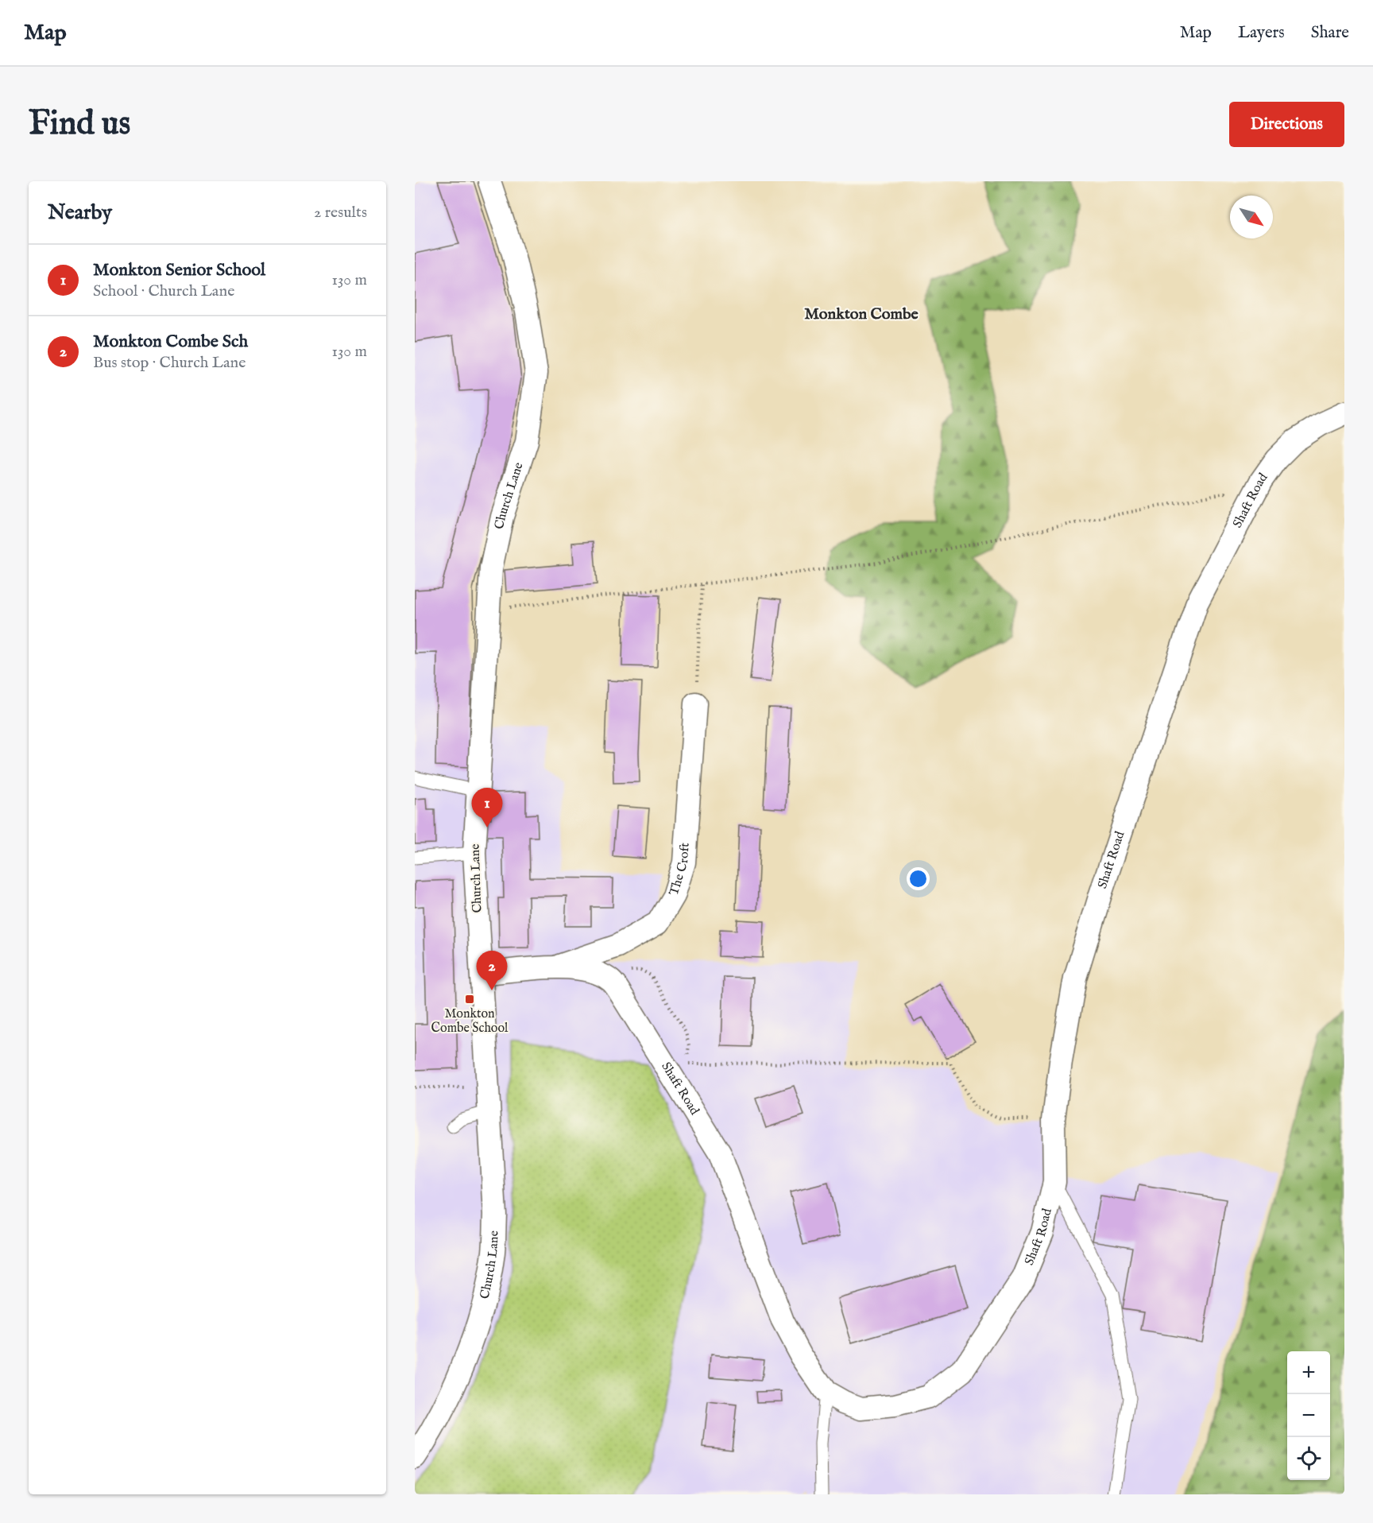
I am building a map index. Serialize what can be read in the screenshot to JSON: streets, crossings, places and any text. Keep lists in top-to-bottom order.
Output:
{
  "streets": {
    "street": ["Church Lane", "Shaft Road", "The Croft"]
  },
  "crossings": [
    ["Church Lane", "Shaft Road"],
    ["Shaft Road", "The Croft"]
  ],
  "districts": ["Monkton Combe"],
  "places": {
    "transit": ["Monkton Combe School"]
  },
  "north": "bottom right",
  "page": {
    "header": "Map",
    "nav": ["Map", "Layers", "Share"],
    "buttons": "Directions",
    "title": "Find us",
    "heading": ["Nearby", "2 results"],
    "list": [
      {
        "mark": "1",
        "name": "Monkton Senior School",
        "note": "School · Church Lane",
        "value": "130 m"
      },
      {
        "mark": "2",
        "name": "Monkton Combe Sch",
        "note": "Bus stop · Church Lane",
        "value": "130 m"
      }
    ],
    "pins": ["1", "2"],
    "map_buttons": ["+", "−"]
  }
}
